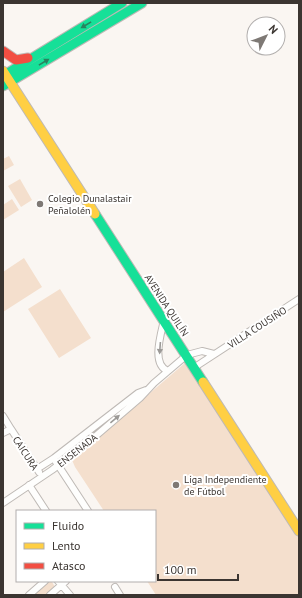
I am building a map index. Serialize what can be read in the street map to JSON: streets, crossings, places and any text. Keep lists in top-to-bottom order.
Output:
{
  "streets": {
    "street": [
      "AVENIDA QUILÍN",
      "VILLA COUSIÑO",
      "ENSENADA",
      "CAICURA"
    ]
  },
  "crossings": [
    ["AVENIDA QUILÍN", "VILLA COUSIÑO"],
    ["AVENIDA QUILÍN", "ENSENADA"],
    ["ENSENADA", "CAICURA"]
  ],
  "places": ["Colegio Dunalastair Peñalolén", "Liga Independiente de Fútbol"],
  "legend": ["Fluido", "Lento", "Atasco"],
  "scale_bar": "100 m",
  "north": "top right"
}
